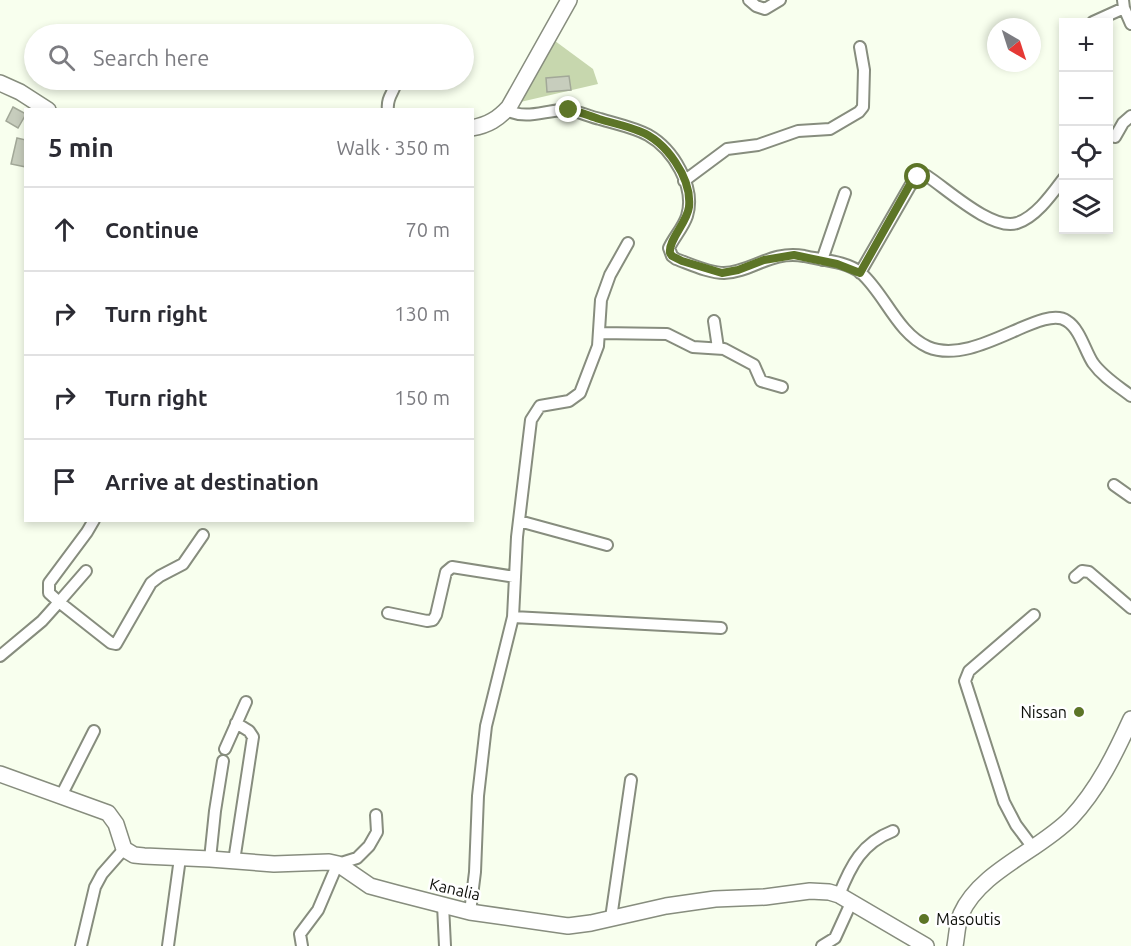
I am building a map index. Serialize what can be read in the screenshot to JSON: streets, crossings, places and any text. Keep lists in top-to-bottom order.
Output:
{
  "streets": {
    "main road": ["Kanalia"]
  },
  "places": ["Nissan", "Masoutis"],
  "north": "bottom right",
  "page": {
    "map_buttons": ["+", "−"],
    "search": "Search here",
    "heading": ["5 min", "Walk · 350 m"],
    "list": [
      ["Continue", "70 m"],
      ["Turn right", "130 m"],
      ["Turn right", "150 m"],
      "Arrive at destination"
    ]
  }
}
